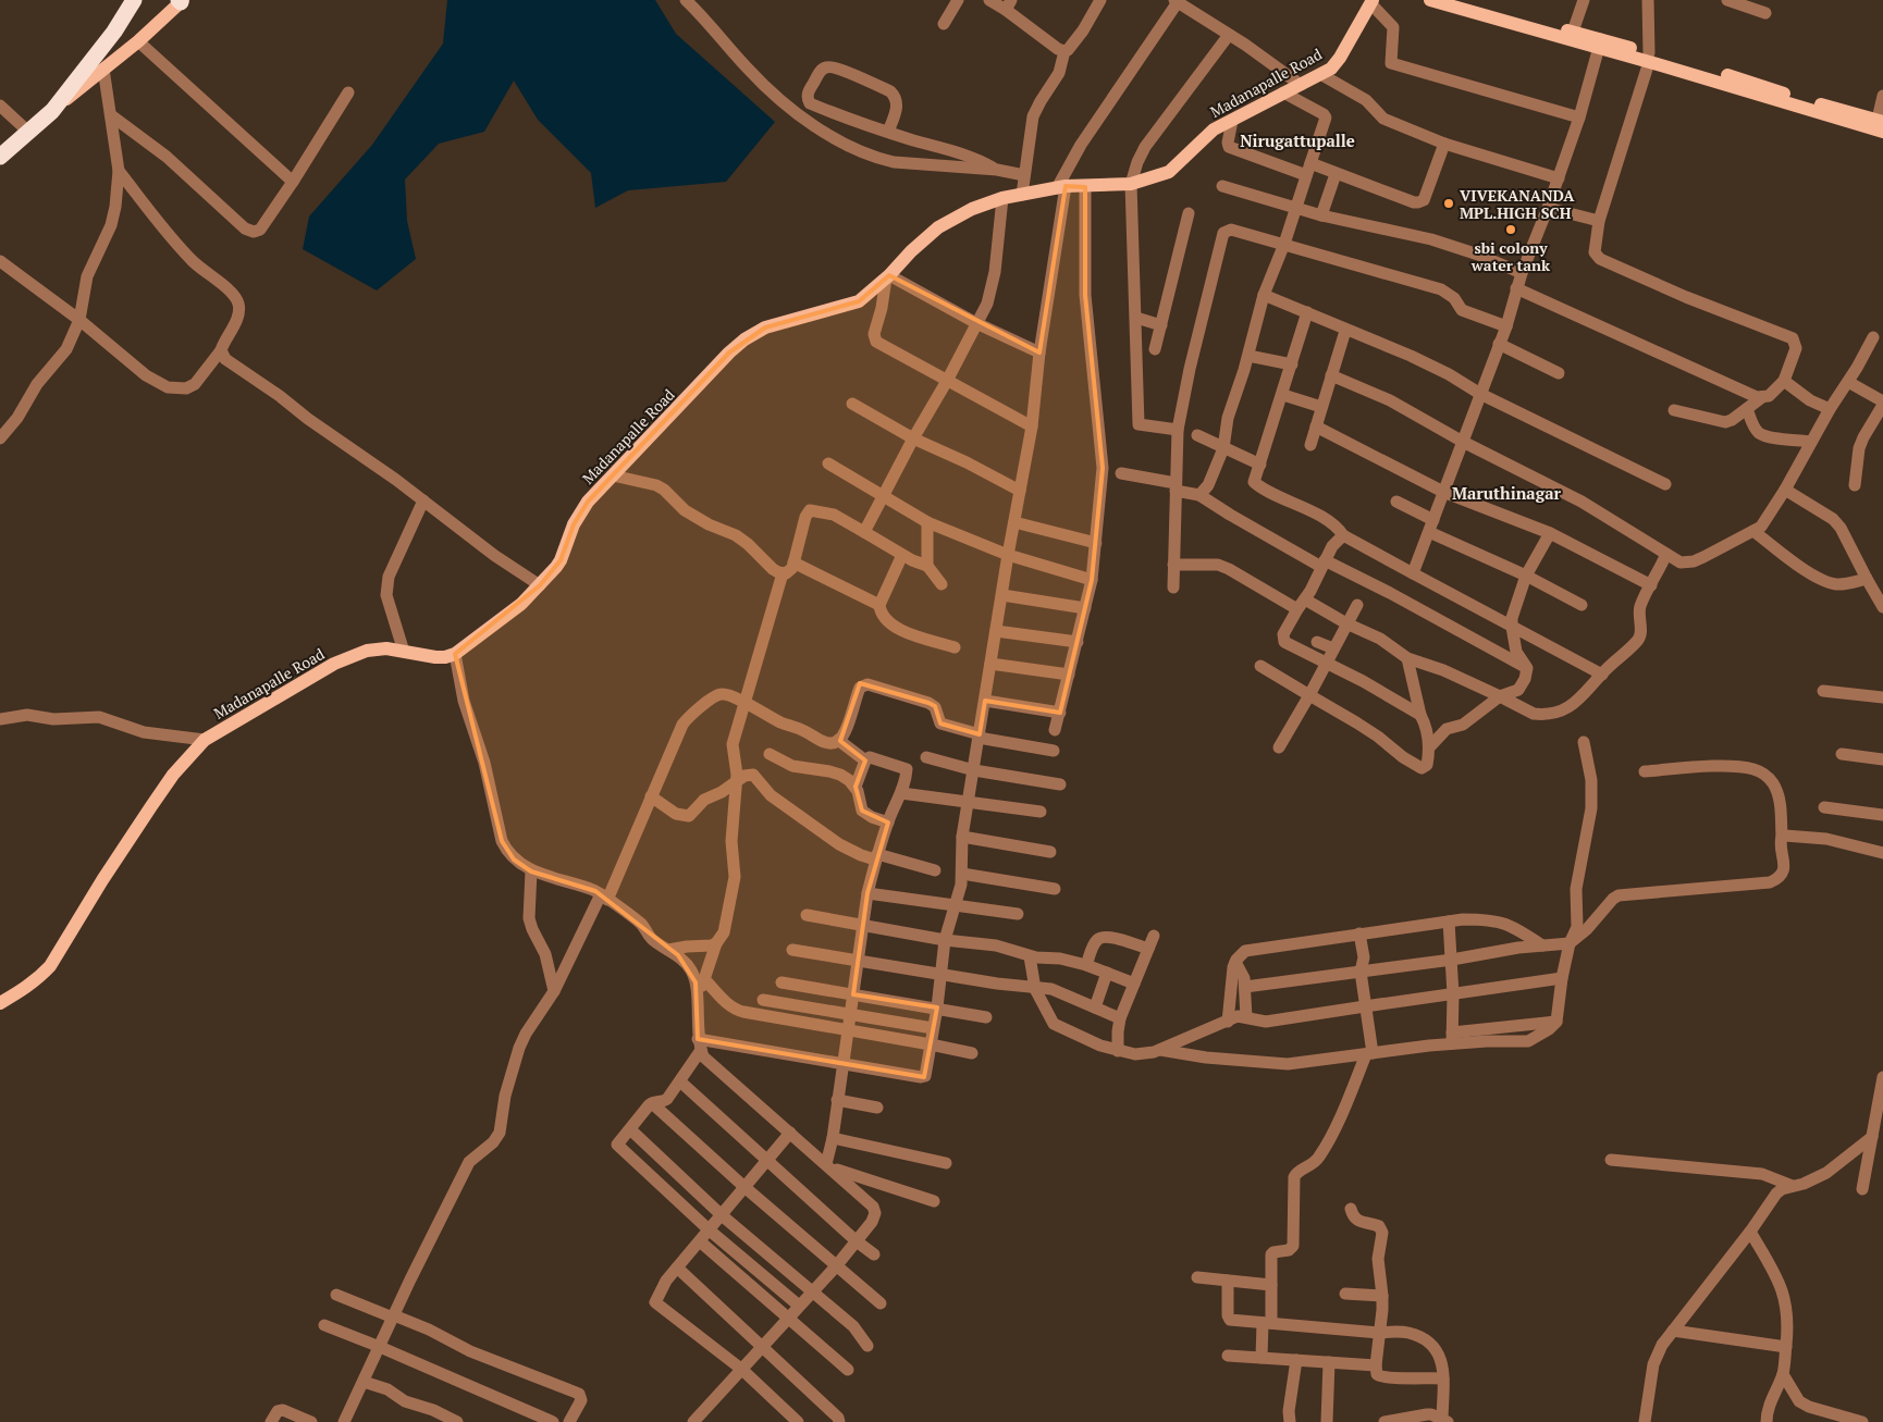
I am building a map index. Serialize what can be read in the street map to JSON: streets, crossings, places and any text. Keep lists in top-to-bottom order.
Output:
{
  "streets": {
    "main road": ["Madanapalle Road"]
  },
  "districts": ["Nirugattupalle", "Maruthinagar"],
  "places": ["VIVEKANANDA MPL.HIGH SCH", "sbi colony water tank"]
}
